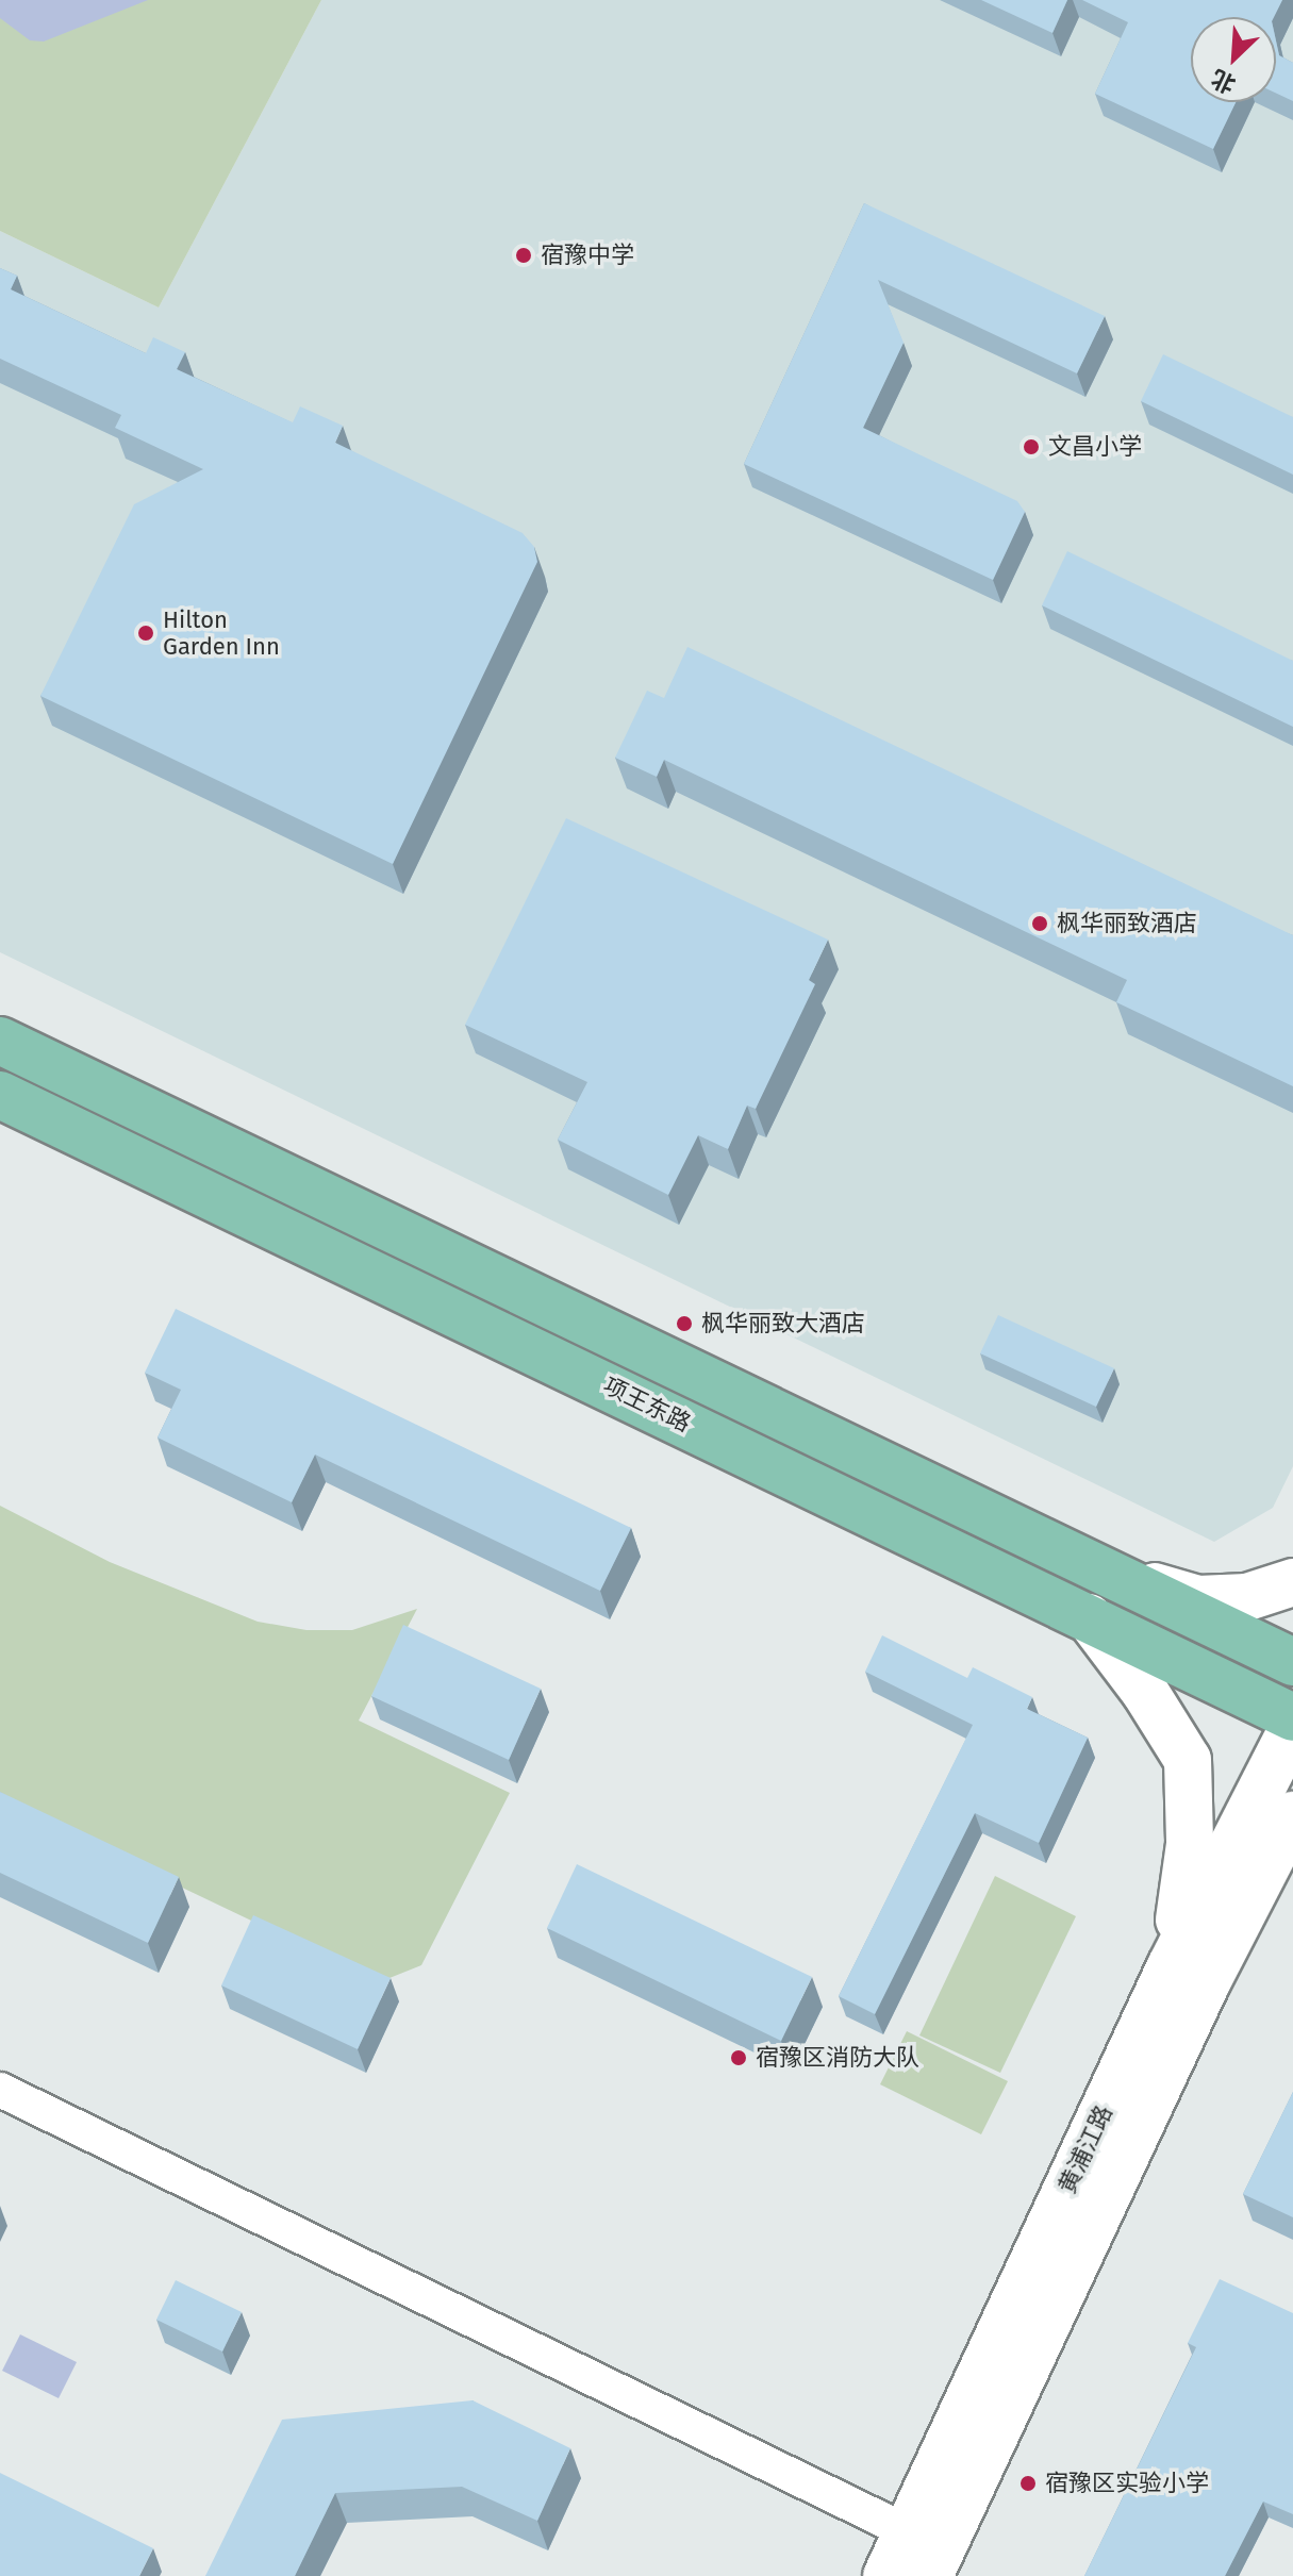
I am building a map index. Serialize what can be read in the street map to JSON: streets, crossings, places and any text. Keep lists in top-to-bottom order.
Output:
{
  "streets": {
    "main road": ["项王东路"],
    "street": ["黄浦江路"]
  },
  "places": [
    "宿豫中学",
    "文昌小学",
    "Hilton Garden Inn",
    "枫华丽致酒店",
    "枫华丽致大酒店",
    "宿豫区消防大队",
    "宿豫区实验小学"
  ],
  "north": "bottom left"
}
